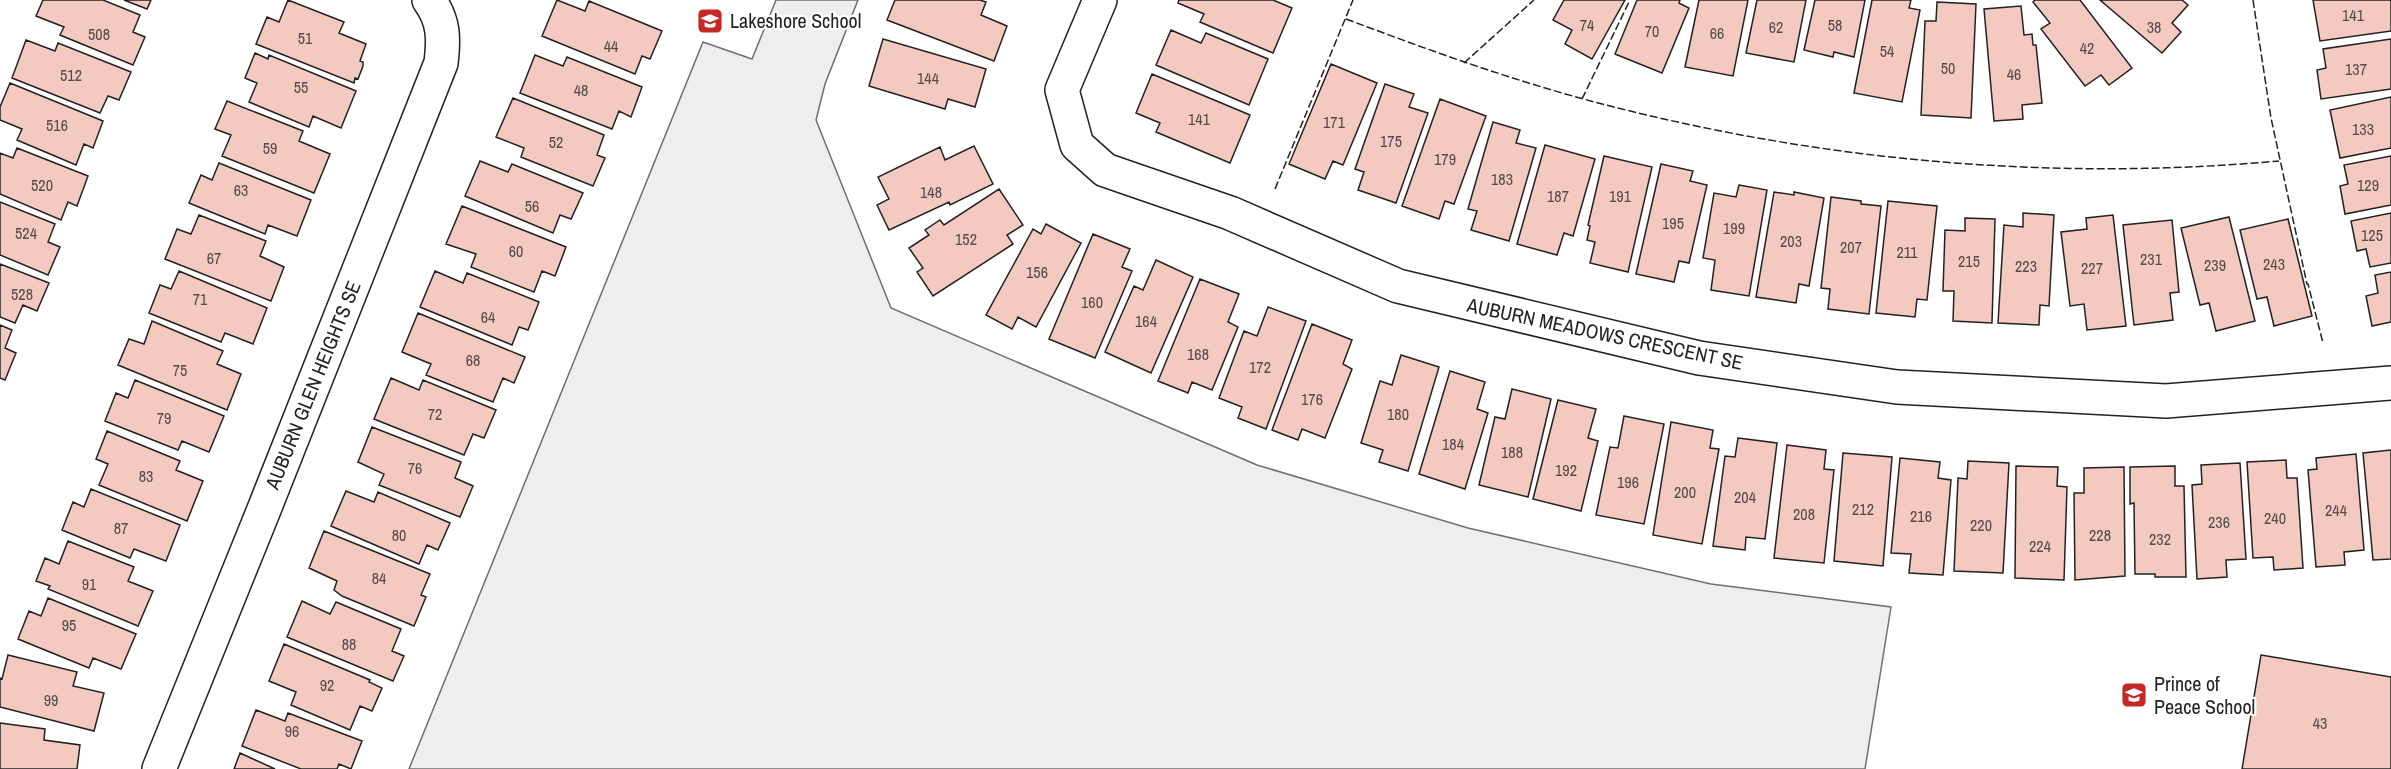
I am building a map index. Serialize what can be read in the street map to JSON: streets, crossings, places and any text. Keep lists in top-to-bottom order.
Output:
{
  "streets": {
    "street": ["AUBURN MEADOWS CRESCENT SE", "AUBURN GLEN HEIGHTS SE"]
  },
  "places": {
    "school or university": ["Lakeshore School", "Prince of Peace School"]
  },
  "house_numbers": [
    "141",
    "74",
    "58",
    "62",
    "38",
    "70",
    "66",
    "508",
    "51",
    "44",
    "42",
    "54",
    "50",
    "137",
    "46",
    "512",
    "144",
    "55",
    "48",
    "141",
    "171",
    "516",
    "133",
    "175",
    "52",
    "59",
    "179",
    "183",
    "520",
    "129",
    "63",
    "148",
    "187",
    "191",
    "56",
    "195",
    "199",
    "524",
    "125",
    "152",
    "203",
    "207",
    "60",
    "211",
    "67",
    "231",
    "215",
    "243",
    "239",
    "223",
    "227",
    "156",
    "528",
    "71",
    "160",
    "64",
    "164",
    "168",
    "68",
    "172",
    "75",
    "176",
    "72",
    "180",
    "79",
    "184",
    "188",
    "76",
    "192",
    "83",
    "196",
    "200",
    "204",
    "212",
    "244",
    "208",
    "216",
    "240",
    "236",
    "220",
    "87",
    "80",
    "228",
    "232",
    "224",
    "84",
    "91",
    "95",
    "88",
    "92",
    "99",
    "43",
    "96"
  ]
}
